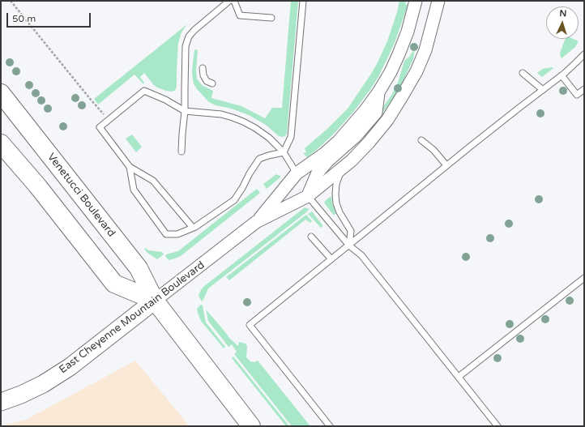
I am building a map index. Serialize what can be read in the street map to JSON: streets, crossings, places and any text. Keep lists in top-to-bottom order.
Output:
{
  "streets": {
    "main road": ["Venetucci Boulevard"],
    "street": ["East Cheyenne Mountain Boulevard"]
  },
  "crossings": [
    ["Venetucci Boulevard", "East Cheyenne Mountain Boulevard"]
  ],
  "scale_bar": "50 m",
  "north": "top"
}
